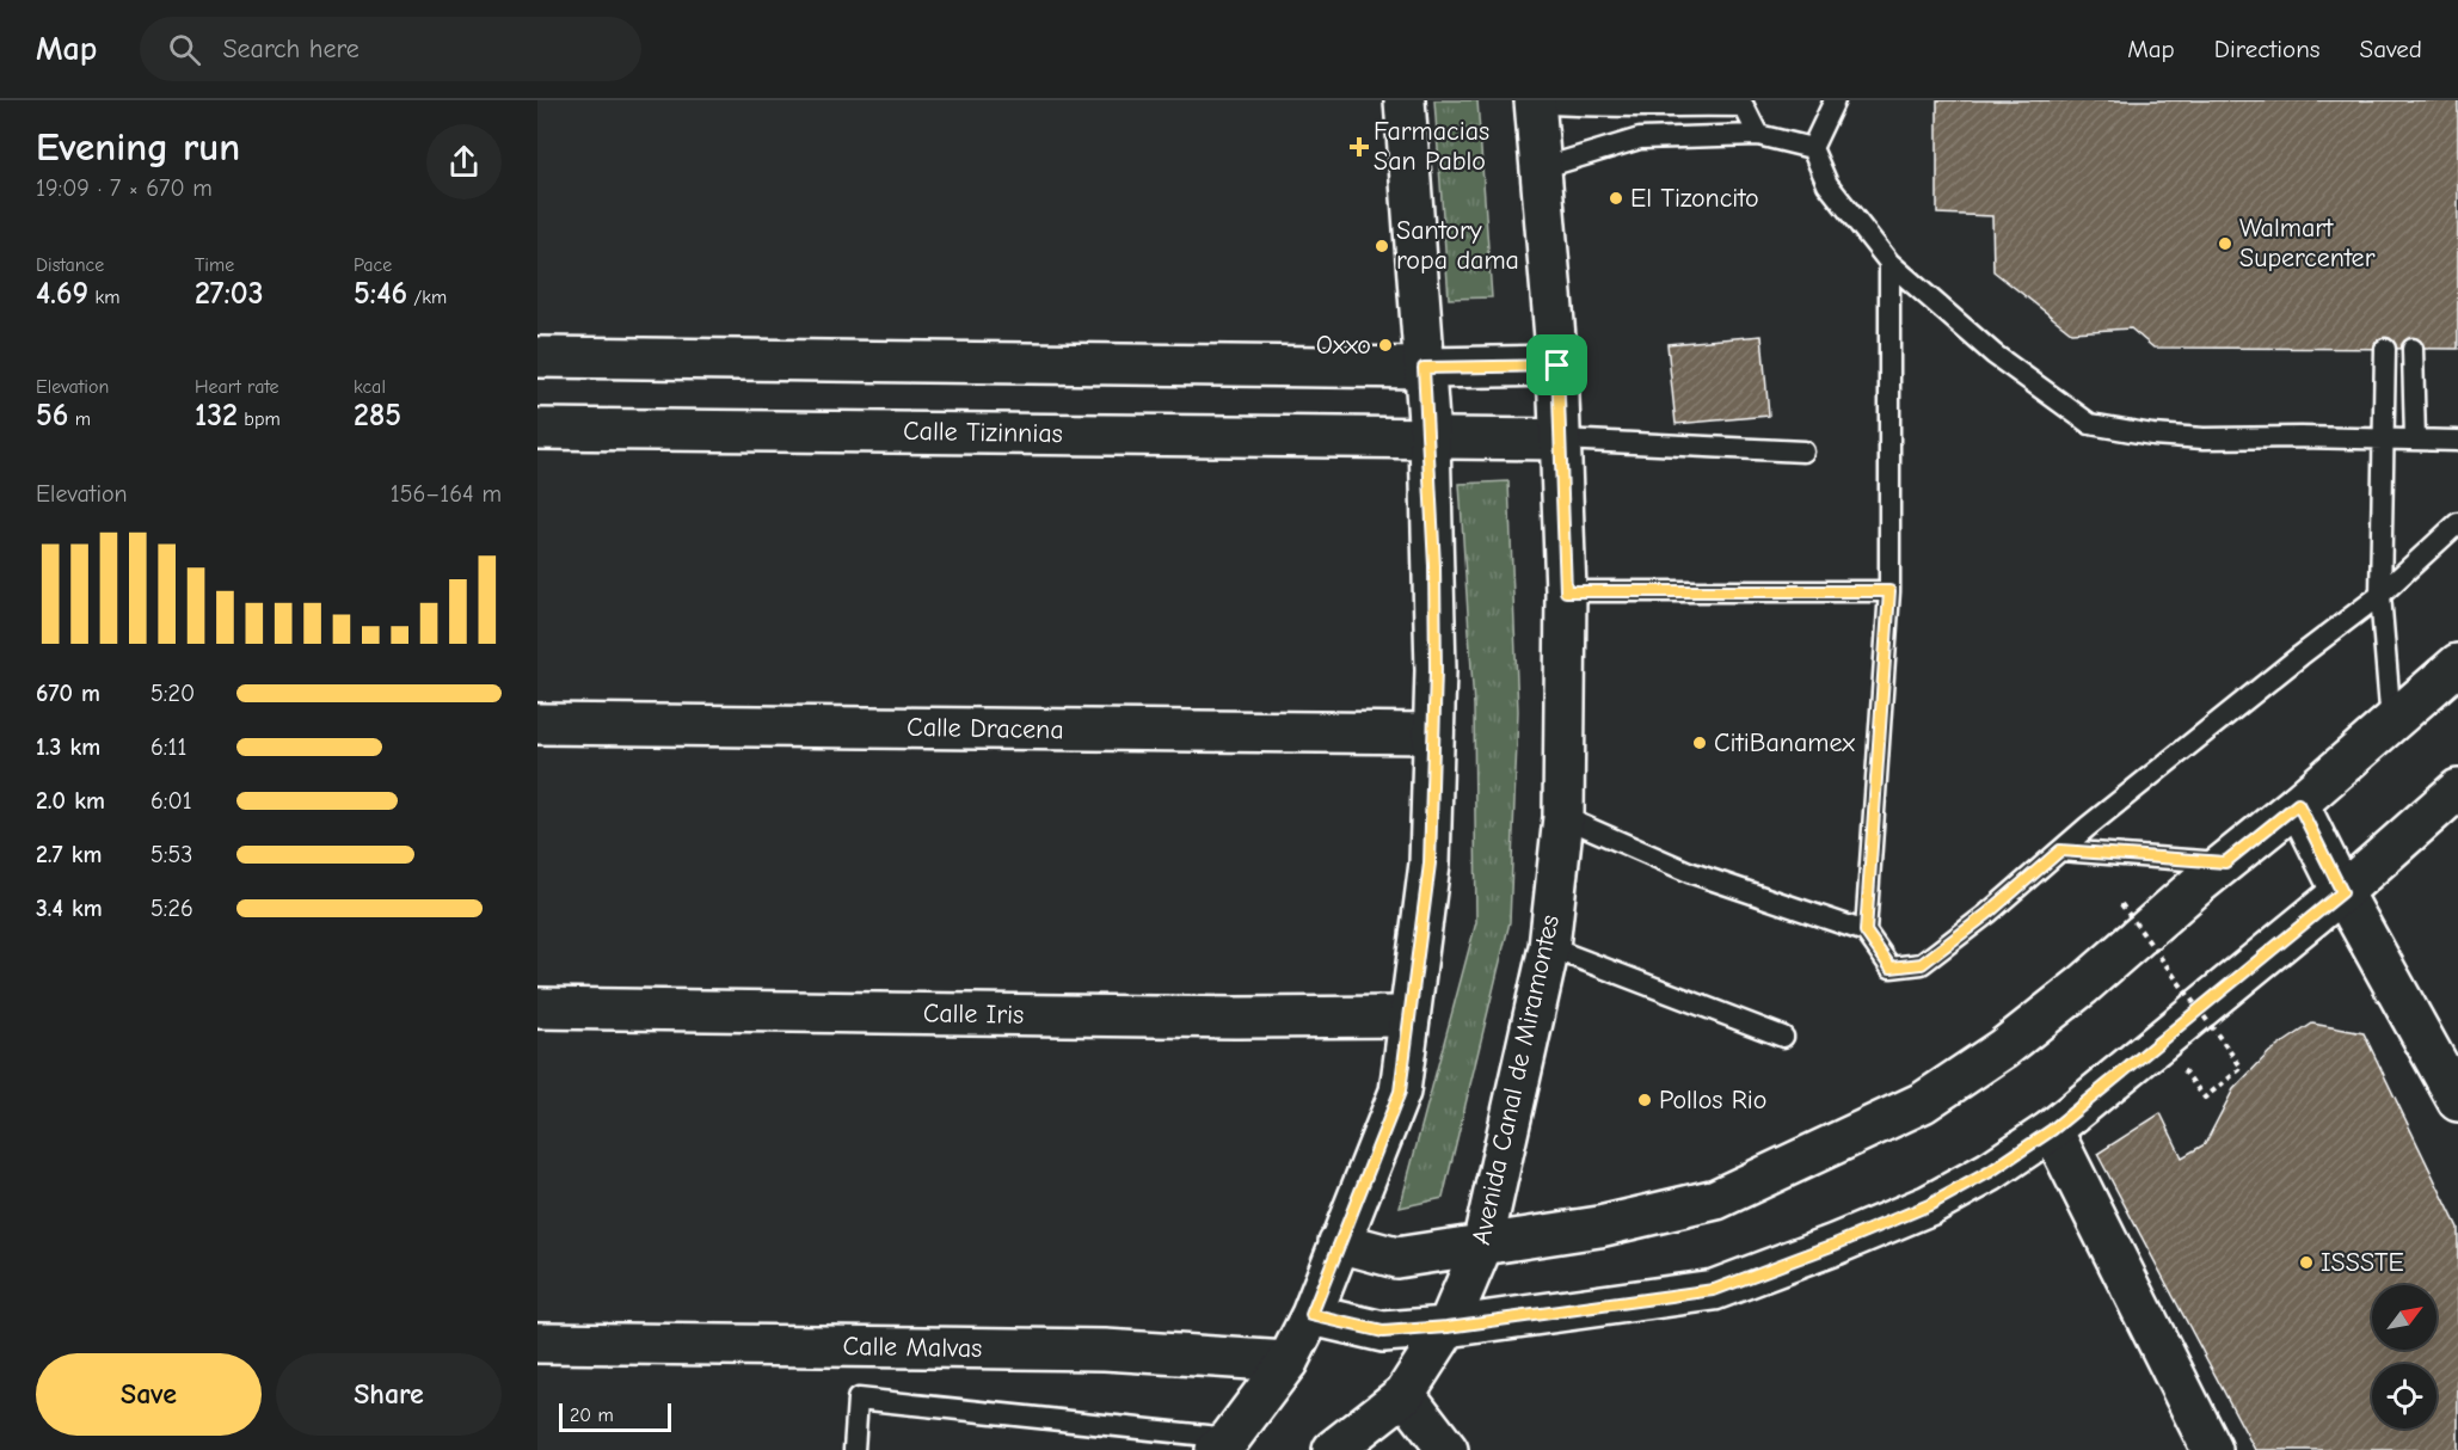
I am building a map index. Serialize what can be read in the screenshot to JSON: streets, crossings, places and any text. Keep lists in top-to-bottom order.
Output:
{
  "streets": {
    "main road": [
      "Calle Tizinnias",
      "Calle Dracena",
      "Calle Iris",
      "Avenida Canal de Miramontes",
      "Calle Malvas"
    ]
  },
  "crossings": [
    ["Calle Tizinnias", "Avenida Canal de Miramontes"]
  ],
  "places": {
    "health": ["Farmacias San Pablo"],
    "other": [
      "El Tizoncito",
      "Walmart Supercenter",
      "Santory ropa dama",
      "Oxxo",
      "CitiBanamex",
      "Pollos Rio",
      "ISSSTE"
    ]
  },
  "scale_bar": "20 m",
  "north": "top right",
  "page": {
    "header": "Map",
    "search": "Search here",
    "nav": ["Map", "Directions", "Saved"],
    "heading": ["Evening run", "19:09 · 7 × 670 m"],
    "stats": [
      ["Distance", "4.69 km"],
      ["Time", "27:03"],
      ["Pace", "5:46 /km"],
      ["Elevation", "56 m"],
      ["Heart rate", "132 bpm"],
      ["kcal", "285"]
    ],
    "chart": ["Elevation", "156–164 m"],
    "list": [
      {
        "name": "670 m",
        "note": "5:20"
      },
      {
        "name": "1.3 km",
        "note": "6:11"
      },
      {
        "name": "2.0 km",
        "note": "6:01"
      },
      {
        "name": "2.7 km",
        "note": "5:53"
      },
      {
        "name": "3.4 km",
        "note": "5:26"
      }
    ],
    "buttons": ["Save", "Share"],
    "scale": "20 m"
  }
}
